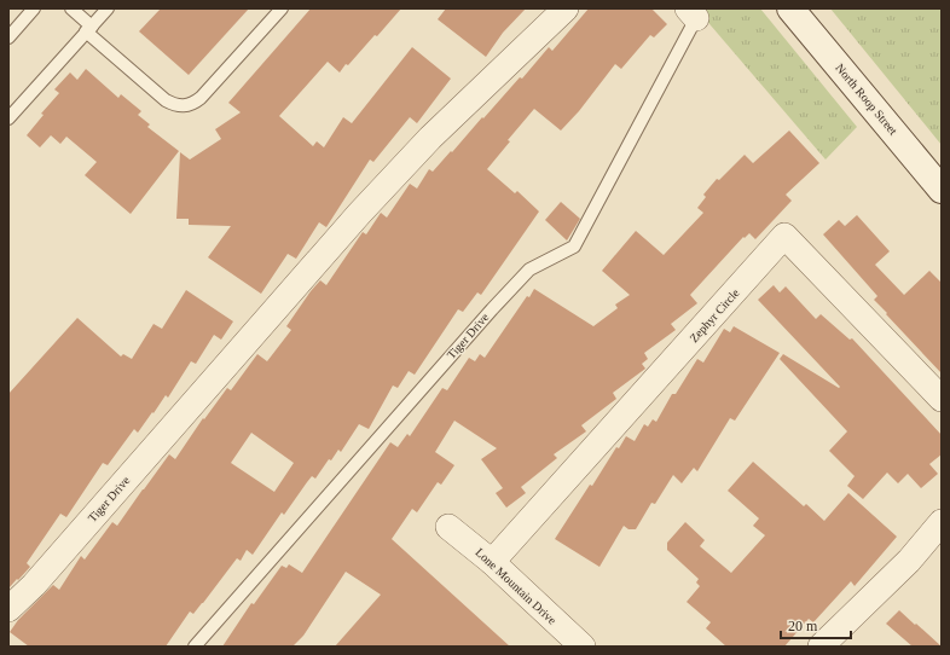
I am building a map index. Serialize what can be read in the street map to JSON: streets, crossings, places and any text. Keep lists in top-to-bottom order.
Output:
{
  "streets": {
    "main road": ["North Roop Street"],
    "street": ["Zephyr Circle", "Tiger Drive", "Lone Mountain Drive"]
  },
  "crossings": [
    ["Zephyr Circle", "Lone Mountain Drive"]
  ],
  "scale_bar": "20 m"
}
